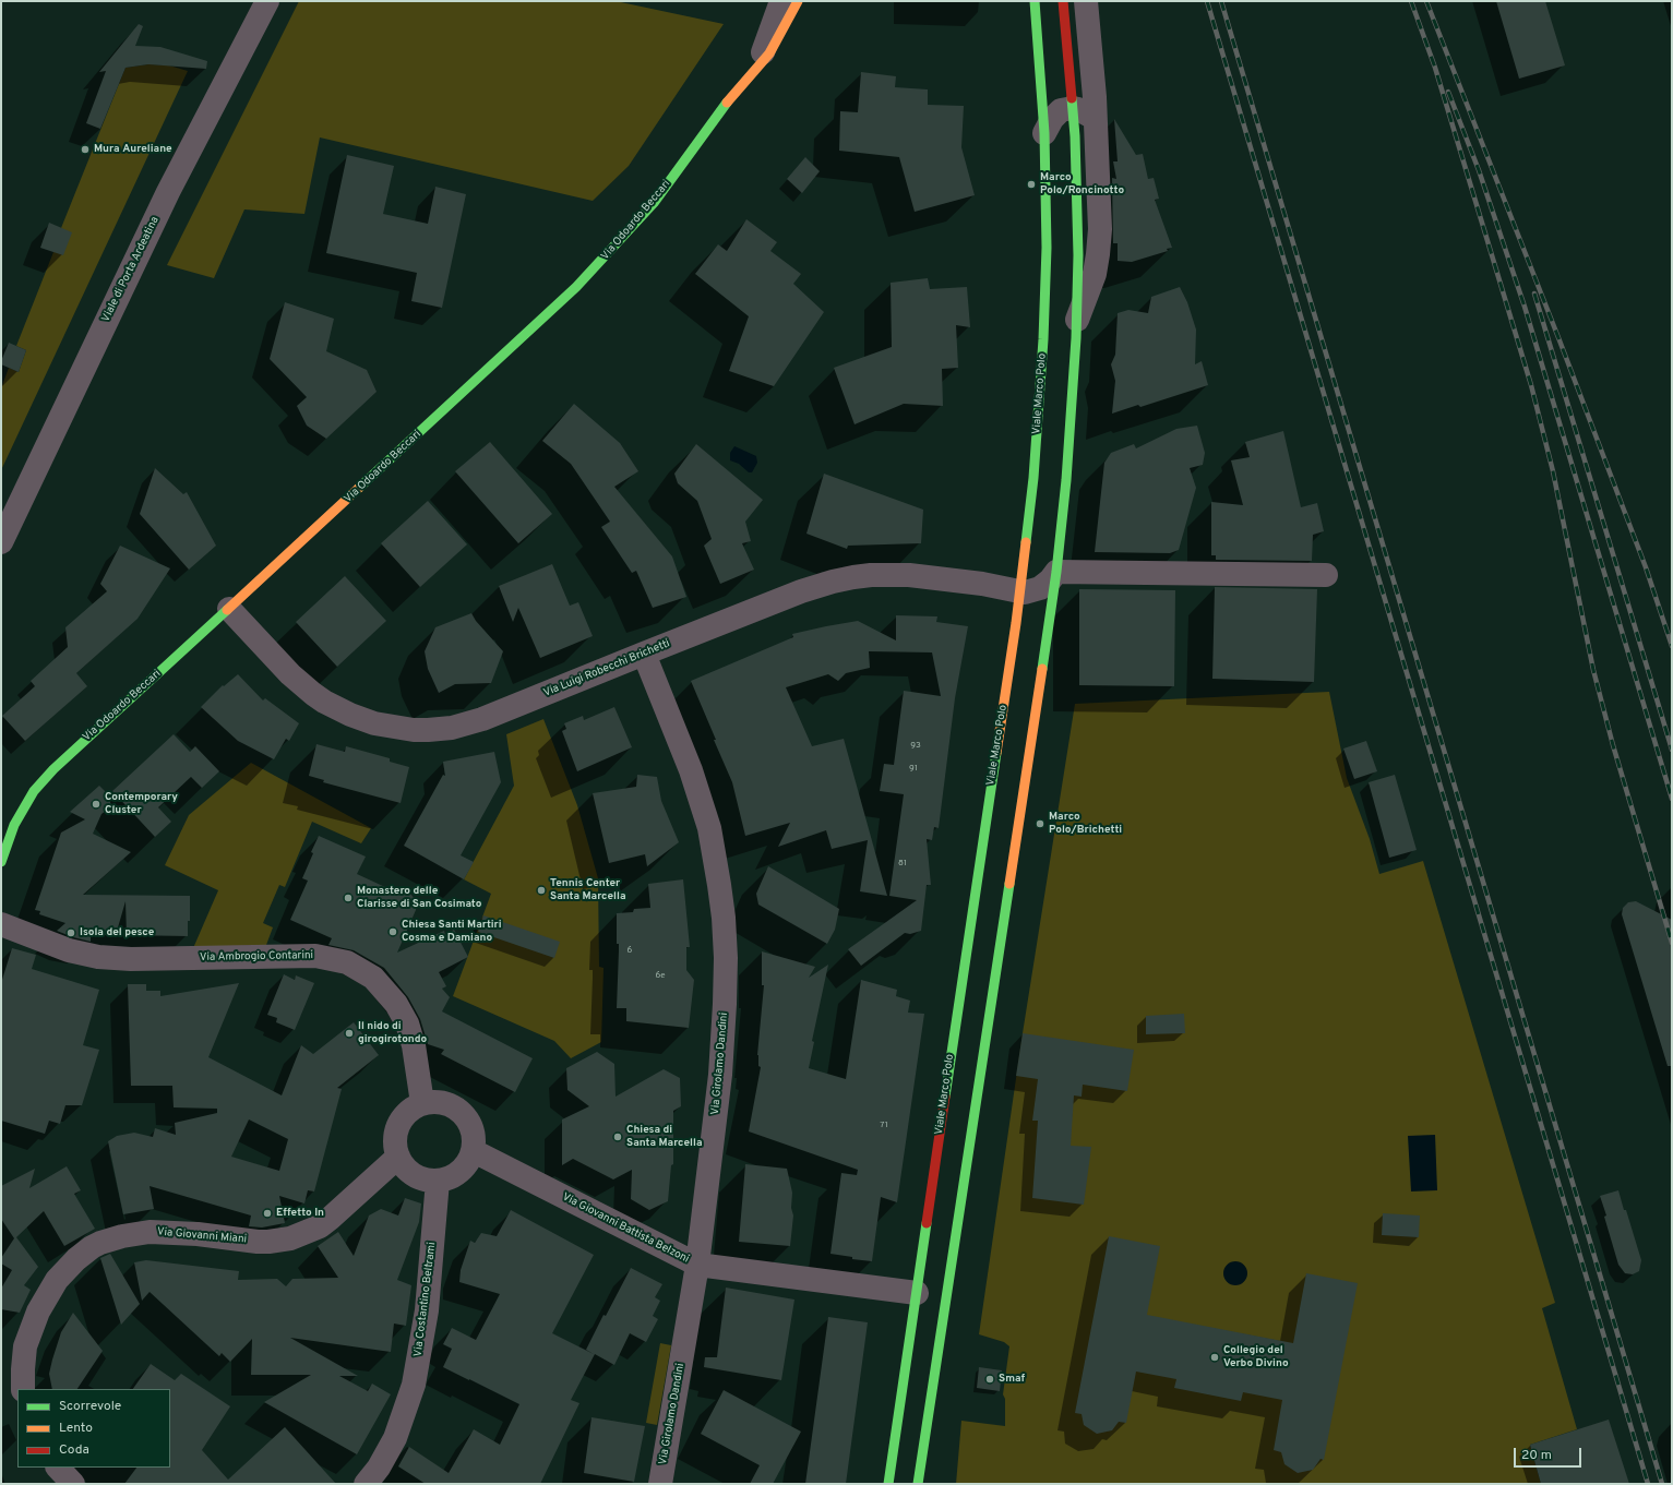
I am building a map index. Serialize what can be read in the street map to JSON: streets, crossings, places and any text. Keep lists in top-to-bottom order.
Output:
{
  "streets": {
    "main road": ["Via Odoardo Beccari", "Viale Marco Polo"],
    "street": [
      "Viale di Porta Ardeatina",
      "Via Luigi Robecchi Brichetti",
      "Via Ambrogio Contarini",
      "Via Girolamo Dandini",
      "Via Giovanni Battista Belzoni",
      "Via Giovanni Miani",
      "Via Costantino Beltrami"
    ]
  },
  "crossings": [
    ["Via Odoardo Beccari", "Via Luigi Robecchi Brichetti"],
    ["Viale Marco Polo", "Via Luigi Robecchi Brichetti"],
    ["Viale Marco Polo", "Via Giovanni Battista Belzoni"],
    ["Via Luigi Robecchi Brichetti", "Via Girolamo Dandini"],
    ["Via Ambrogio Contarini", "Via Giovanni Battista Belzoni"],
    ["Via Ambrogio Contarini", "Via Giovanni Miani"],
    ["Via Ambrogio Contarini", "Via Costantino Beltrami"],
    ["Via Girolamo Dandini", "Via Giovanni Battista Belzoni"],
    ["Via Giovanni Battista Belzoni", "Via Giovanni Miani"],
    ["Via Giovanni Battista Belzoni", "Via Costantino Beltrami"],
    ["Via Giovanni Miani", "Via Costantino Beltrami"]
  ],
  "places": [
    "Mura Aureliane",
    "Marco Polo/Roncinotto",
    "Contemporary Cluster",
    "Marco Polo/Brichetti",
    "Tennis Center Santa Marcella",
    "Monastero delle Clarisse di San Cosimato",
    "Chiesa Santi Martiri Cosma e Damiano",
    "Isola del pesce",
    "Il nido di girogirotondo",
    "Chiesa di Santa Marcella",
    "Effetto In",
    "Collegio del Verbo Divino",
    "Smaf"
  ],
  "house_numbers": [
    "93",
    "91",
    "81",
    "6",
    "6e",
    "71"
  ],
  "legend": ["Scorrevole", "Lento", "Coda"],
  "scale_bar": "20 m"
}
